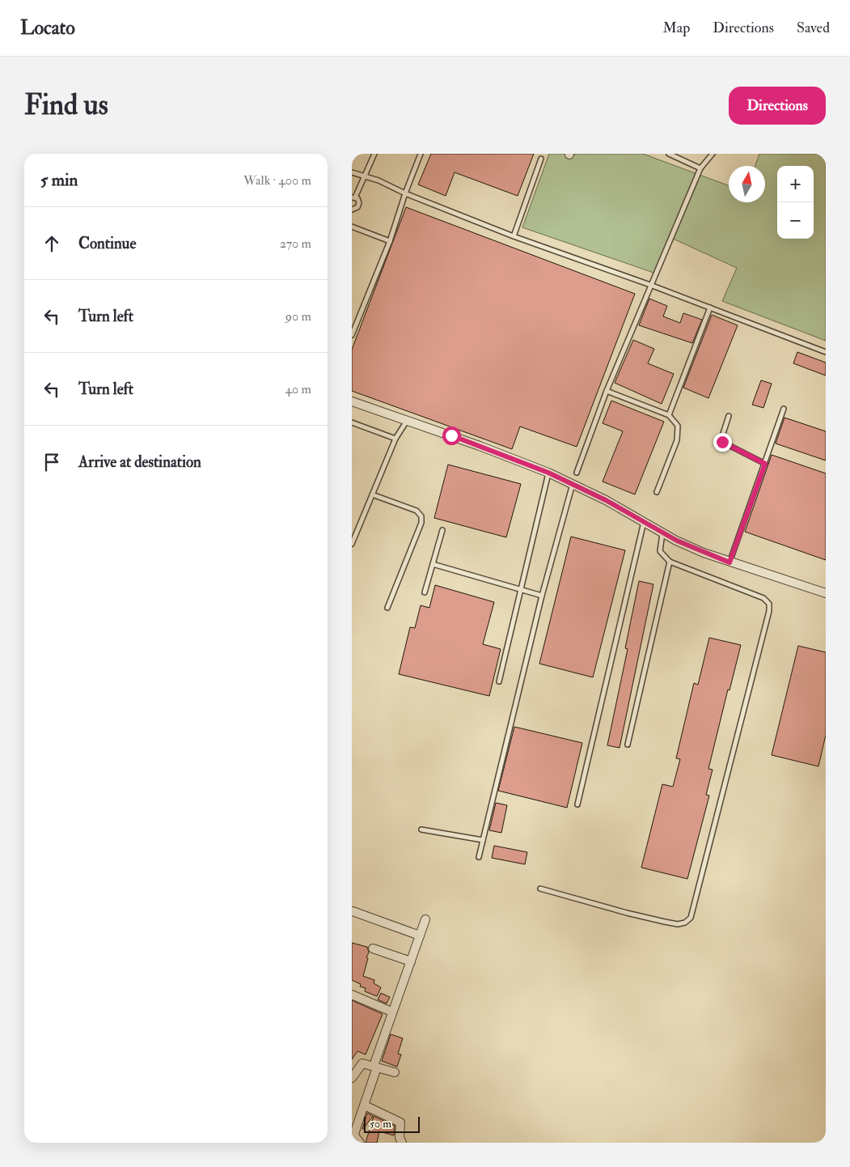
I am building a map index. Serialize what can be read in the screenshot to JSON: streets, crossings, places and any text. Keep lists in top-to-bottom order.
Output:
{
  "scale_bar": "50 m",
  "north": "top",
  "page": {
    "header": "Locato",
    "nav": ["Map", "Directions", "Saved"],
    "buttons": "Directions",
    "title": "Find us",
    "heading": ["5 min", "Walk · 400 m"],
    "map_buttons": ["+", "−"],
    "list": [
      ["Continue", "270 m"],
      ["Turn left", "90 m"],
      ["Turn left", "40 m"],
      "Arrive at destination"
    ],
    "scale": "50 m"
  }
}
